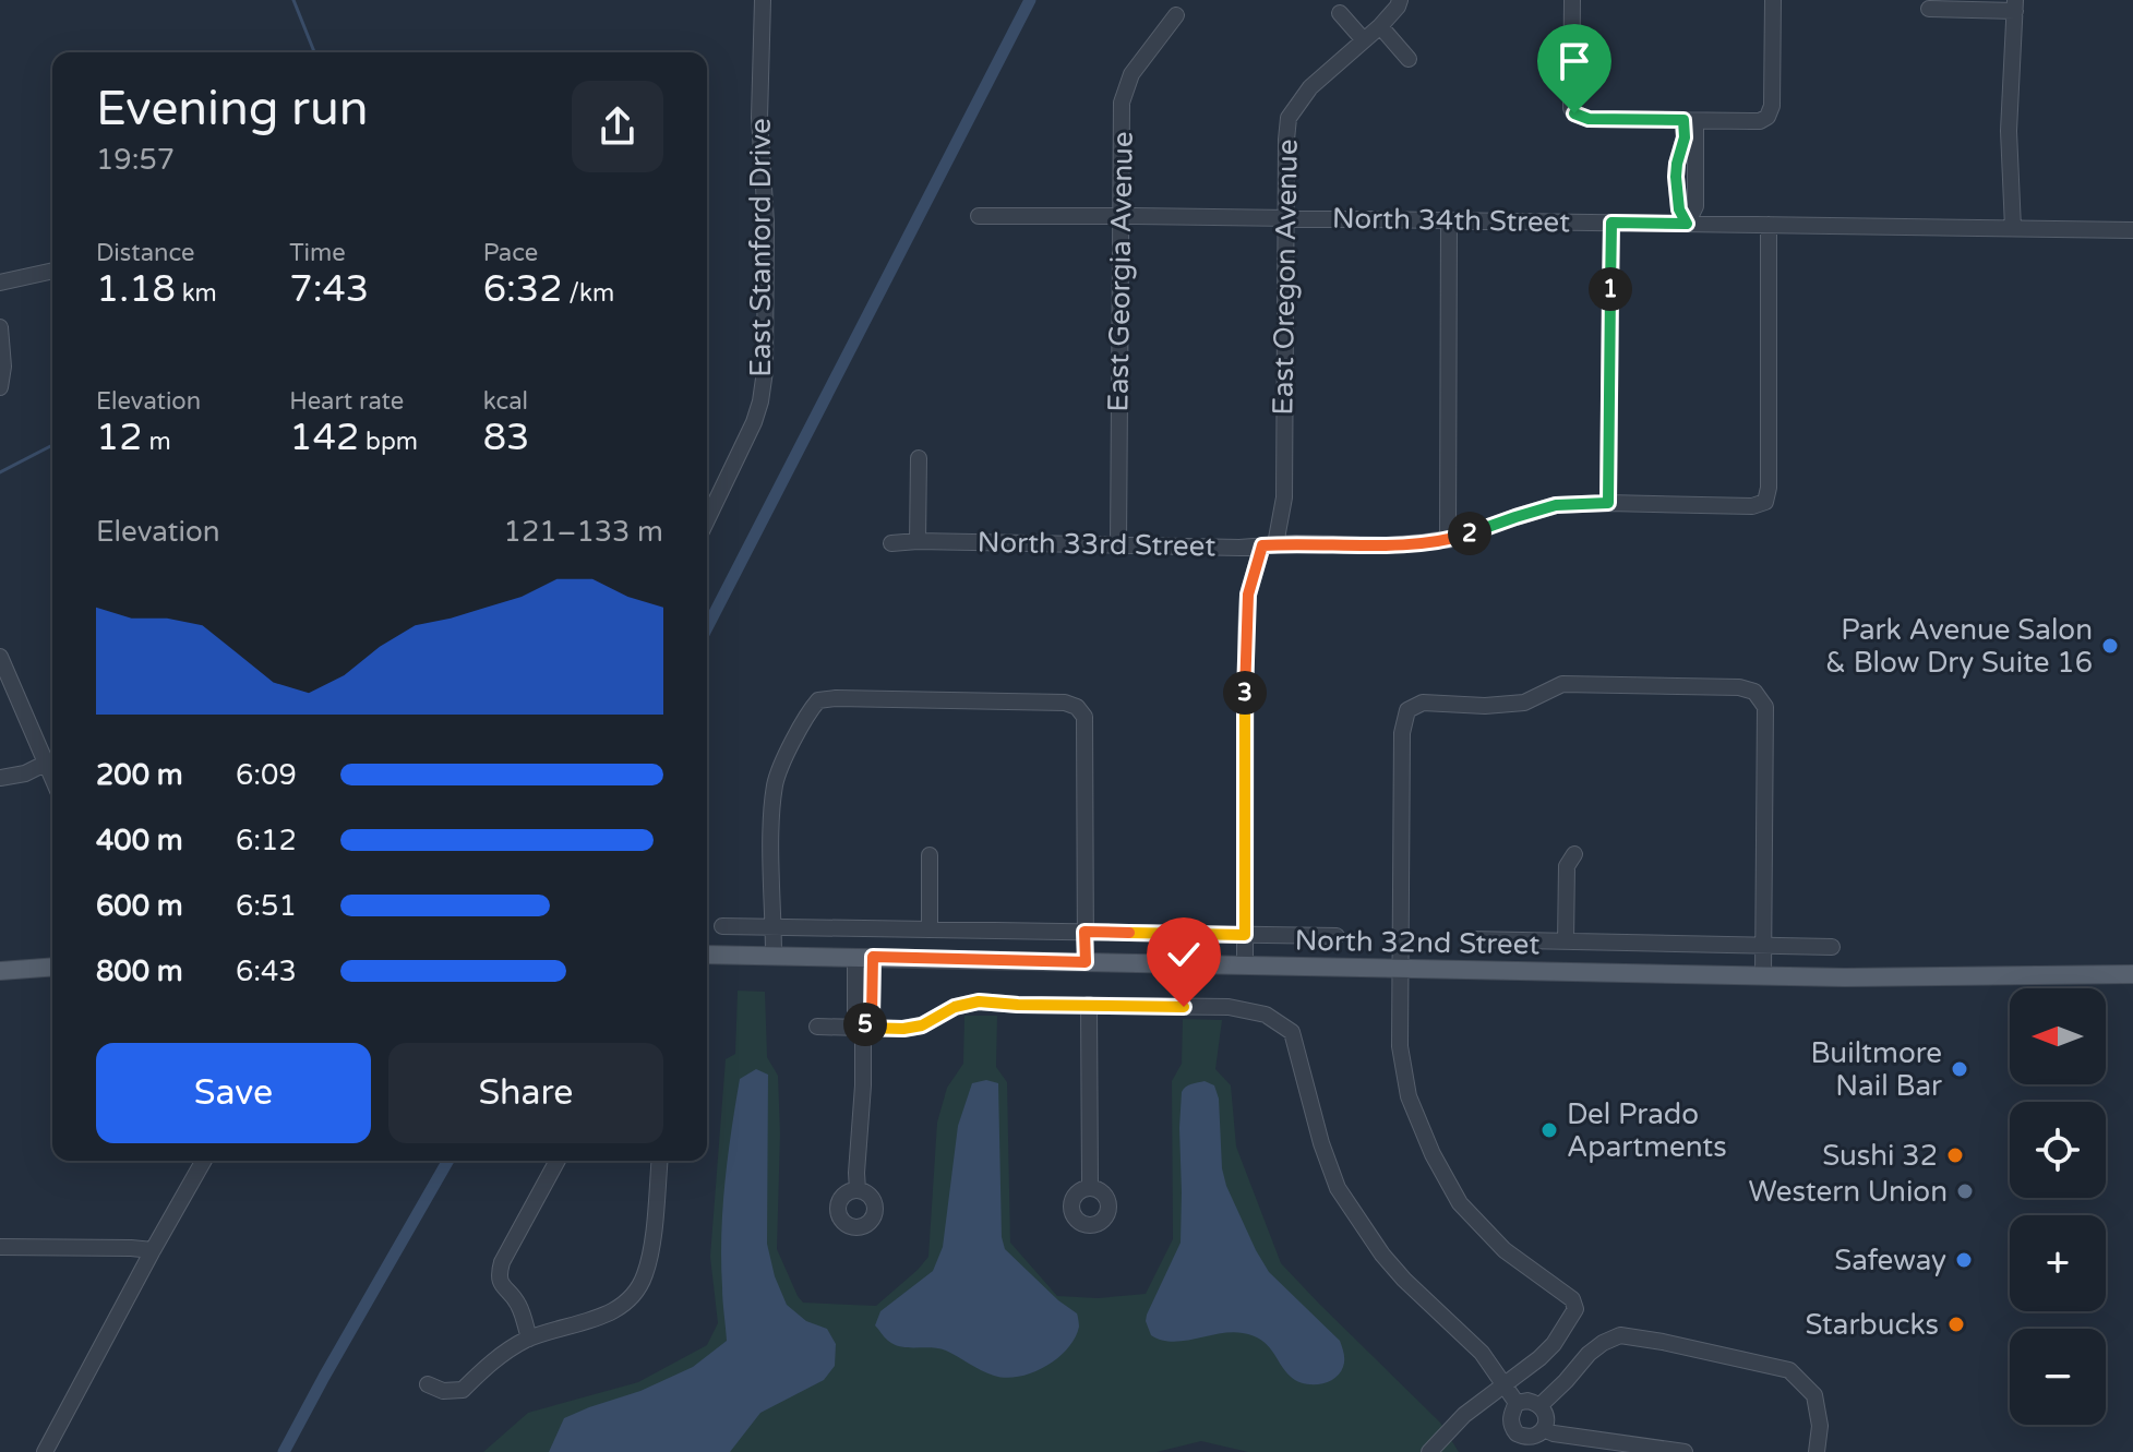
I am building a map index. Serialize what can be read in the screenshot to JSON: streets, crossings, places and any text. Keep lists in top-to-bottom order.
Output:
{
  "streets": {
    "main road": ["North 32nd Street"],
    "street": [
      "North 34th Street",
      "East Stanford Drive",
      "East Georgia Avenue",
      "East Oregon Avenue",
      "North 33rd Street"
    ]
  },
  "crossings": [
    ["North 34th Street", "East Georgia Avenue"],
    ["North 34th Street", "East Oregon Avenue"],
    ["North 34th Street", "North 33rd Street"],
    ["East Georgia Avenue", "North 33rd Street"],
    ["East Oregon Avenue", "North 33rd Street"],
    ["East Oregon Avenue", "North 32nd Street"]
  ],
  "places": [
    "Park Avenue Salon & Blow Dry Suite 16",
    "Builtmore Nail Bar",
    "Del Prado Apartments",
    "Sushi 32",
    "Western Union",
    "Safeway",
    "Starbucks"
  ],
  "north": "left",
  "page": {
    "heading": ["Evening run", "19:57"],
    "stats": [
      ["Distance", "1.18 km"],
      ["Time", "7:43"],
      ["Pace", "6:32 /km"],
      ["Elevation", "12 m"],
      ["Heart rate", "142 bpm"],
      ["kcal", "83"]
    ],
    "pins": [
      "1",
      "2",
      "3",
      "5"
    ],
    "chart": ["Elevation", "121–133 m"],
    "list": [
      {
        "name": "200 m",
        "note": "6:09"
      },
      {
        "name": "400 m",
        "note": "6:12"
      },
      {
        "name": "600 m",
        "note": "6:51"
      },
      {
        "name": "800 m",
        "note": "6:43"
      }
    ],
    "map_buttons": ["+", "−"],
    "buttons": ["Save", "Share"]
  }
}
